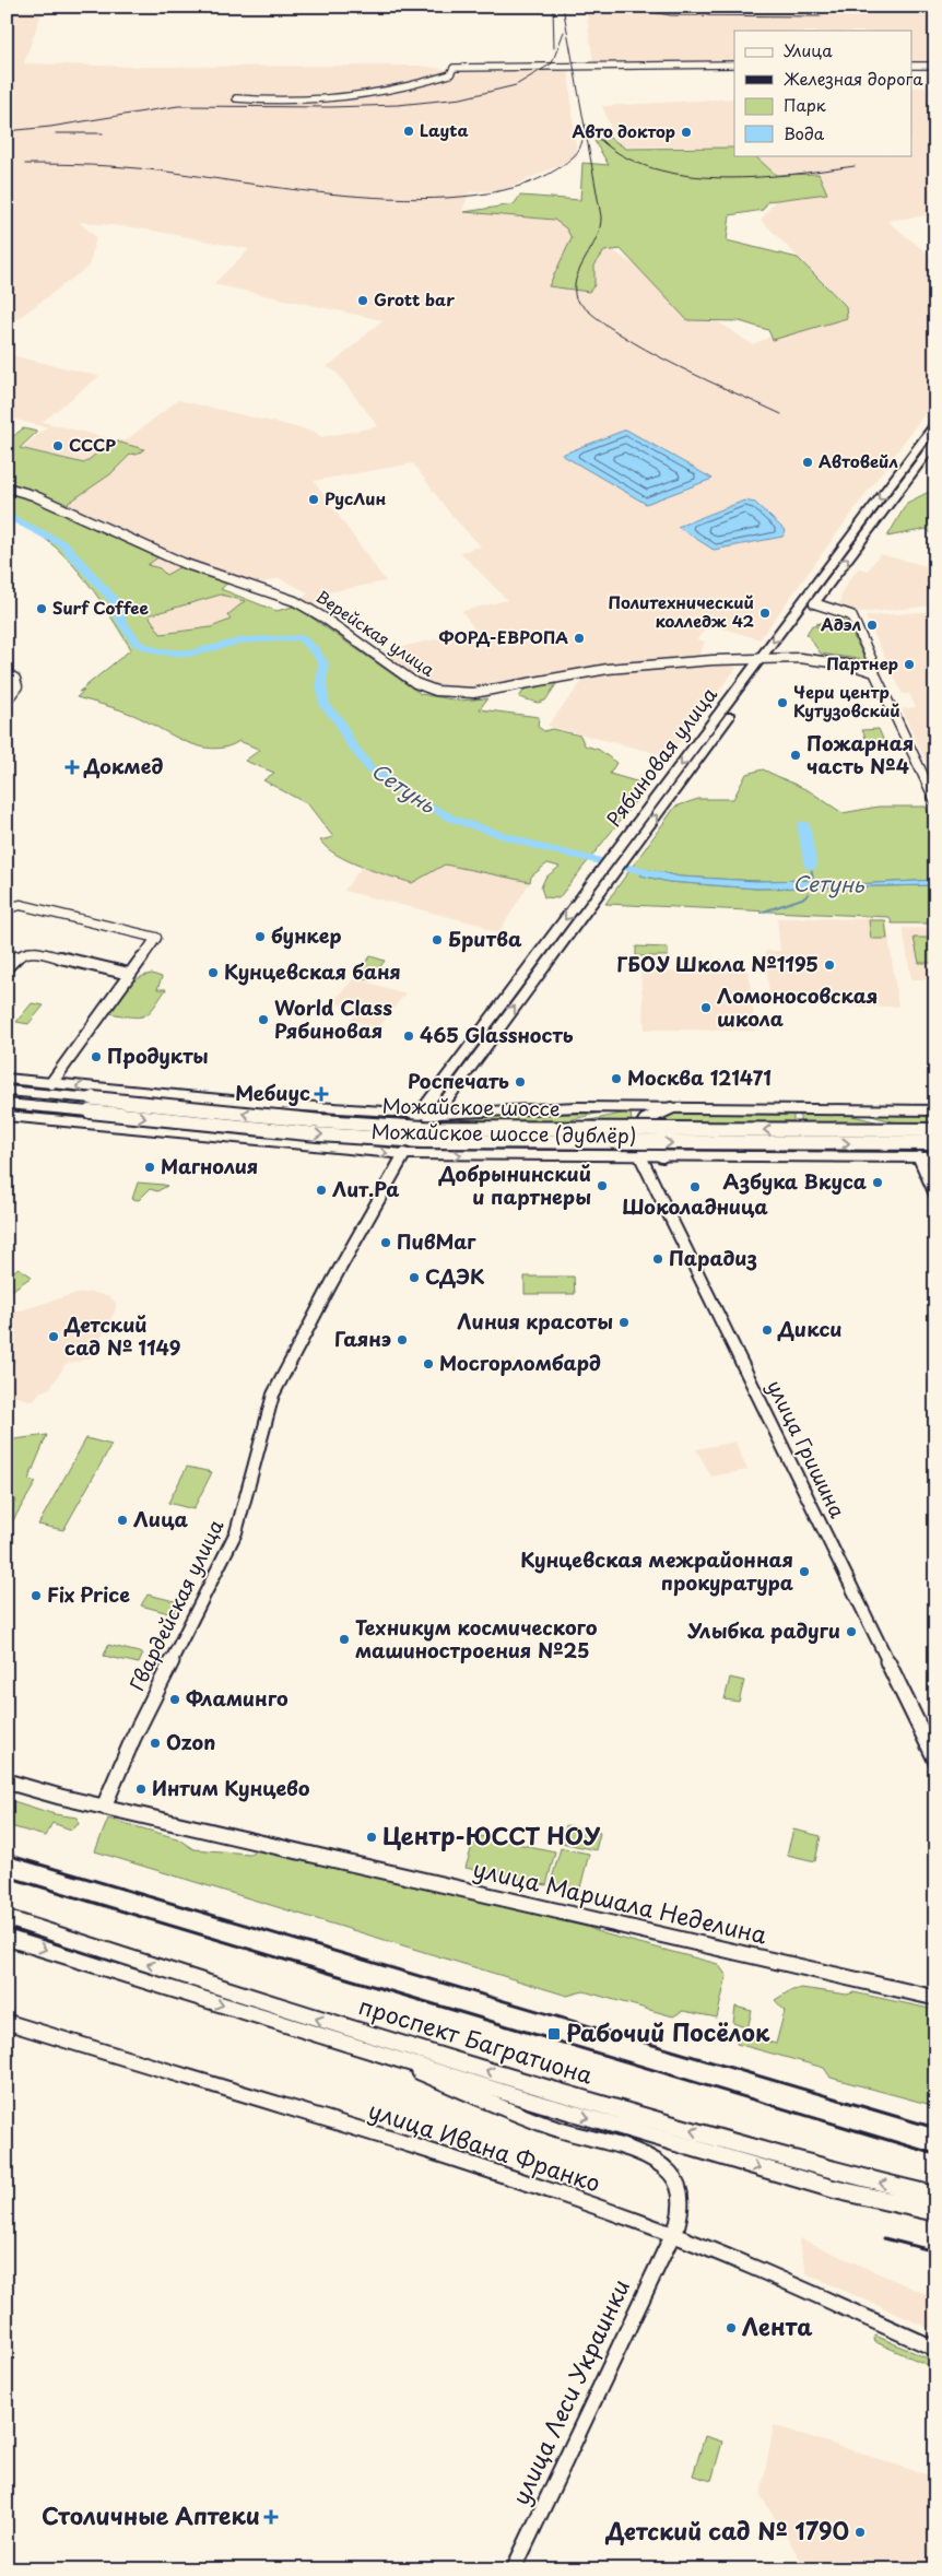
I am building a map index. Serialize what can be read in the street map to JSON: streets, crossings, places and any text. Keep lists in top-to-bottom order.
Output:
{
  "streets": {
    "main road": [
      "Рябиновая улица",
      "Можайское шоссе",
      "Можайское шоссе (дублёр)",
      "проспект Багратиона"
    ],
    "street": [
      "Верейская улица",
      "улица Гришина",
      "Гвардейская улица",
      "улица Маршала Неделина",
      "улица Ивана Франко",
      "улица Леси Украинки"
    ]
  },
  "crossings": [
    ["Верейская улица", "Рябиновая улица"],
    ["Рябиновая улица", "Можайское шоссе (дублёр)"],
    ["Рябиновая улица", "Гвардейская улица"],
    ["Можайское шоссе (дублёр)", "улица Гришина"],
    ["Можайское шоссе (дублёр)", "Гвардейская улица"],
    ["Гвардейская улица", "улица Маршала Неделина"],
    ["проспект Багратиона", "улица Леси Украинки"],
    ["улица Ивана Франко", "улица Леси Украинки"]
  ],
  "water": ["Сетунь"],
  "places": {
    "other": [
      "Layta",
      "Авто доктор",
      "Grott bar",
      "СССР",
      "Автовейл",
      "РусЛин",
      "Surf Coffee",
      "Политехнический колледж 42",
      "Адэл",
      "ФОРД-ЕВРОПА",
      "Партнер",
      "Чери центр Кутузовский",
      "Пожарная часть №4",
      "бункер",
      "Бритва",
      "ГБОУ Школа №1195",
      "Кунцевская баня",
      "Ломоносовская школа",
      "World Class Рябиновая",
      "465 Glassность",
      "Продукты",
      "Москва 121471",
      "Роспечать",
      "Магнолия",
      "Азбука Вкуса",
      "Добрынинский и партнеры",
      "Шоколадница",
      "Лит.Ра",
      "ПивМаг",
      "Парадиз",
      "СДЭК",
      "Линия красоты",
      "Дикси",
      "Детский сад № 1149",
      "Гаянэ",
      "Мосгорломбард",
      "Лица",
      "Кунцевская межрайонная прокуратура",
      "Fix Price",
      "Улыбка радуги",
      "Техникум космического машиностроения №25",
      "Фламинго",
      "Ozon",
      "Интим Кунцево",
      "Центр-ЮССТ НОУ",
      "Лента",
      "Детский сад № 1790"
    ],
    "health": ["Докмед", "Мебиус", "Столичные Аптеки"],
    "transit": ["Рабочий Посёлок"]
  },
  "legend": [
    "Улица",
    "Железная дорога",
    "Парк",
    "Вода"
  ]
}
